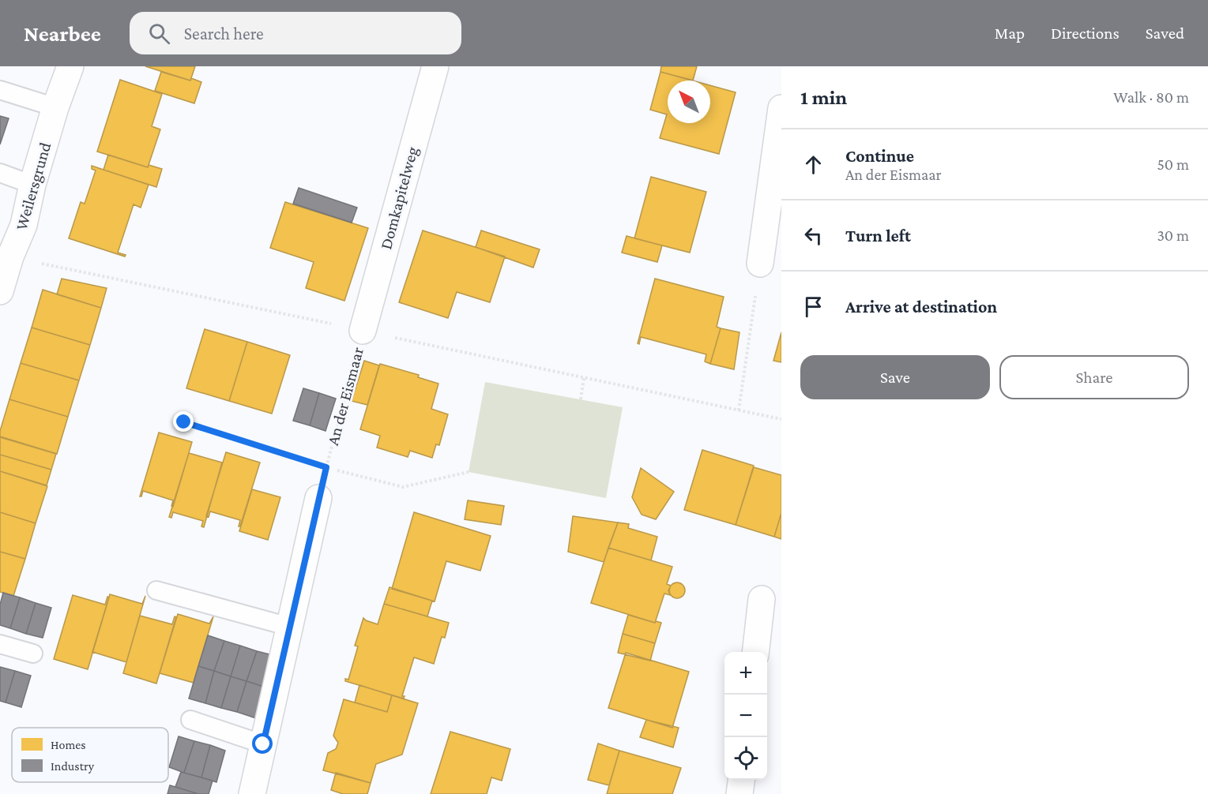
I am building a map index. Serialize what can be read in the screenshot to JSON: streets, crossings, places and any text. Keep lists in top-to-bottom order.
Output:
{
  "streets": {
    "street": ["Weilersgrund", "Domkapitelweg"],
    "path": ["An der Eismaar"]
  },
  "crossings": [
    ["Domkapitelweg", "An der Eismaar"]
  ],
  "legend": ["Homes", "Industry"],
  "north": "top left",
  "page": {
    "header": "Nearbee",
    "search": "Search here",
    "nav": ["Map", "Directions", "Saved"],
    "heading": ["1 min", "Walk · 80 m"],
    "list": [
      ["Continue", "An der Eismaar", "50 m"],
      ["Turn left", "30 m"],
      "Arrive at destination"
    ],
    "buttons": ["Save", "Share"],
    "map_buttons": ["+", "−"]
  }
}
